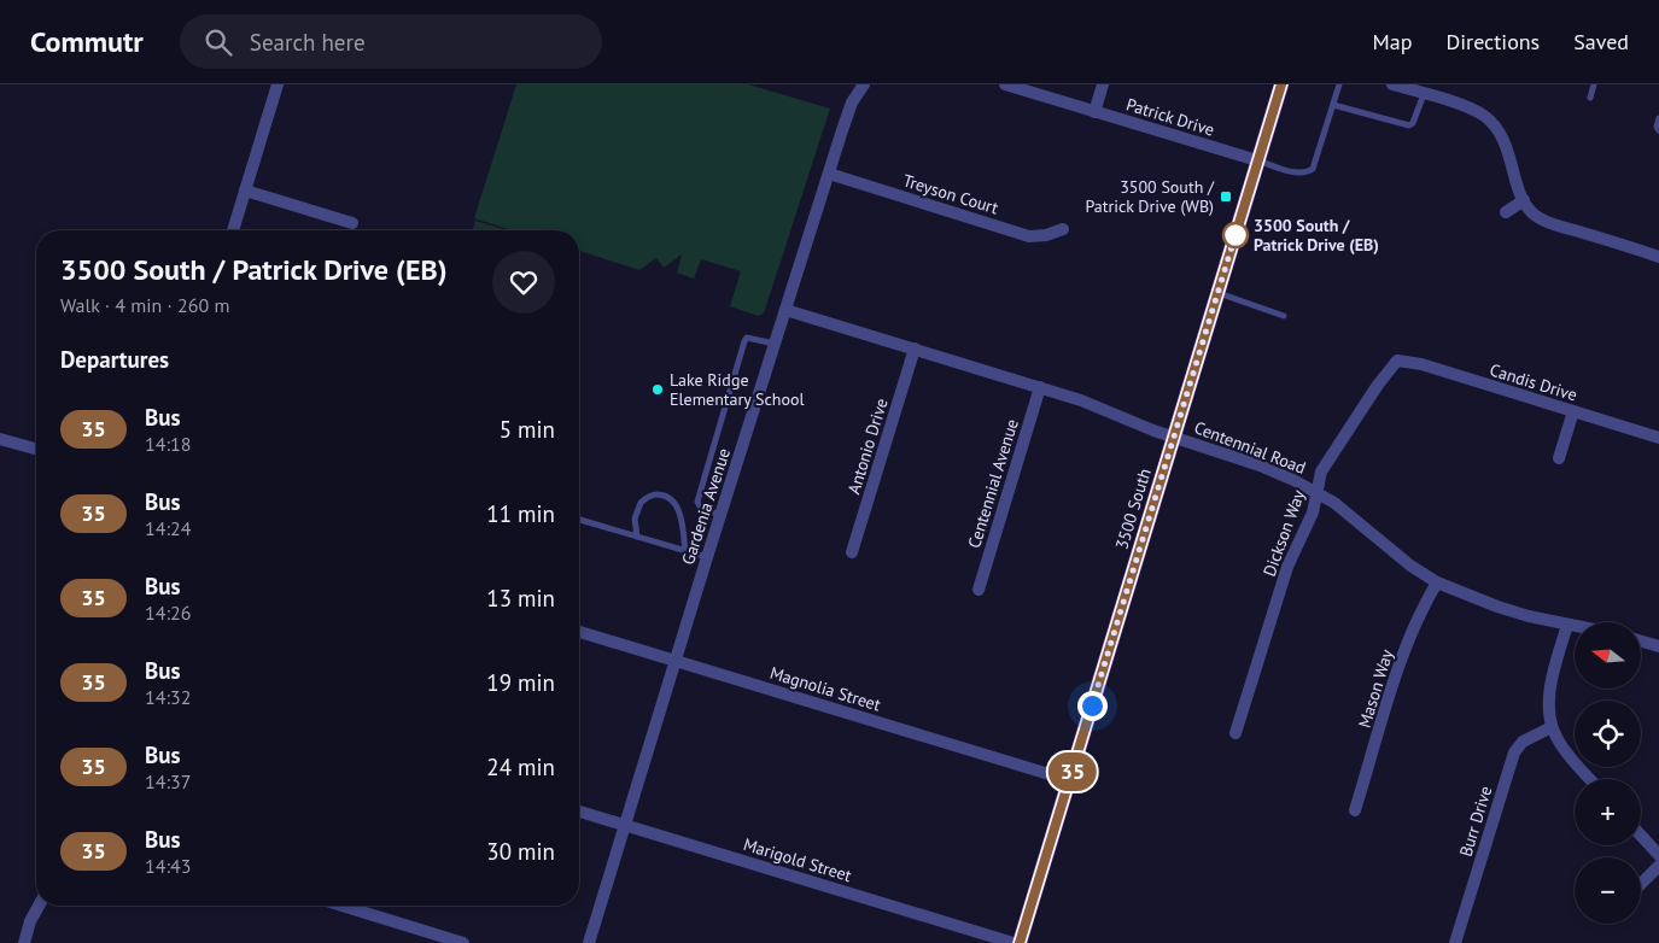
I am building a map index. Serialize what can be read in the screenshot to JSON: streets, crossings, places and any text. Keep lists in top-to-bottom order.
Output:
{
  "streets": {
    "main road": ["3500 South"],
    "street": [
      "Patrick Drive",
      "Treyson Court",
      "Candis Drive",
      "Antonio Drive",
      "Centennial Road",
      "Centennial Avenue",
      "Gardenia Avenue",
      "Dickson Way",
      "Magnolia Street",
      "Mason Way",
      "Burr Drive",
      "Marigold Street"
    ]
  },
  "crossings": [
    ["Patrick Drive", "3500 South"],
    ["Treyson Court", "Gardenia Avenue"],
    ["Candis Drive", "Dickson Way"],
    ["Antonio Drive", "Centennial Road"],
    ["Centennial Road", "Centennial Avenue"],
    ["Centennial Road", "Gardenia Avenue"],
    ["Centennial Road", "3500 South"],
    ["Centennial Road", "Dickson Way"],
    ["Centennial Road", "Mason Way"],
    ["Gardenia Avenue", "Magnolia Street"],
    ["Gardenia Avenue", "Marigold Street"],
    ["3500 South", "Magnolia Street"]
  ],
  "places": {
    "transit": ["3500 South / Patrick Drive (WB)"],
    "other": ["3500 South / Patrick Drive (EB)", "Lake Ridge Elementary School"]
  },
  "lines": ["bus line 35"],
  "north": "left",
  "page": {
    "header": "Commutr",
    "search": "Search here",
    "nav": ["Map", "Directions", "Saved"],
    "on_map": "35",
    "heading": [
      ["3500 South / Patrick Drive (EB)", "Walk · 4 min · 260 m"],
      "Departures"
    ],
    "list": [
      {
        "mark": "35",
        "name": "Bus",
        "note": "14:18",
        "value": "5 min"
      },
      {
        "mark": "35",
        "name": "Bus",
        "note": "14:24",
        "value": "11 min"
      },
      {
        "mark": "35",
        "name": "Bus",
        "note": "14:26",
        "value": "13 min"
      },
      {
        "mark": "35",
        "name": "Bus",
        "note": "14:32",
        "value": "19 min"
      },
      {
        "mark": "35",
        "name": "Bus",
        "note": "14:37",
        "value": "24 min"
      },
      {
        "mark": "35",
        "name": "Bus",
        "note": "14:43",
        "value": "30 min"
      }
    ],
    "map_buttons": ["+", "−"]
  }
}
